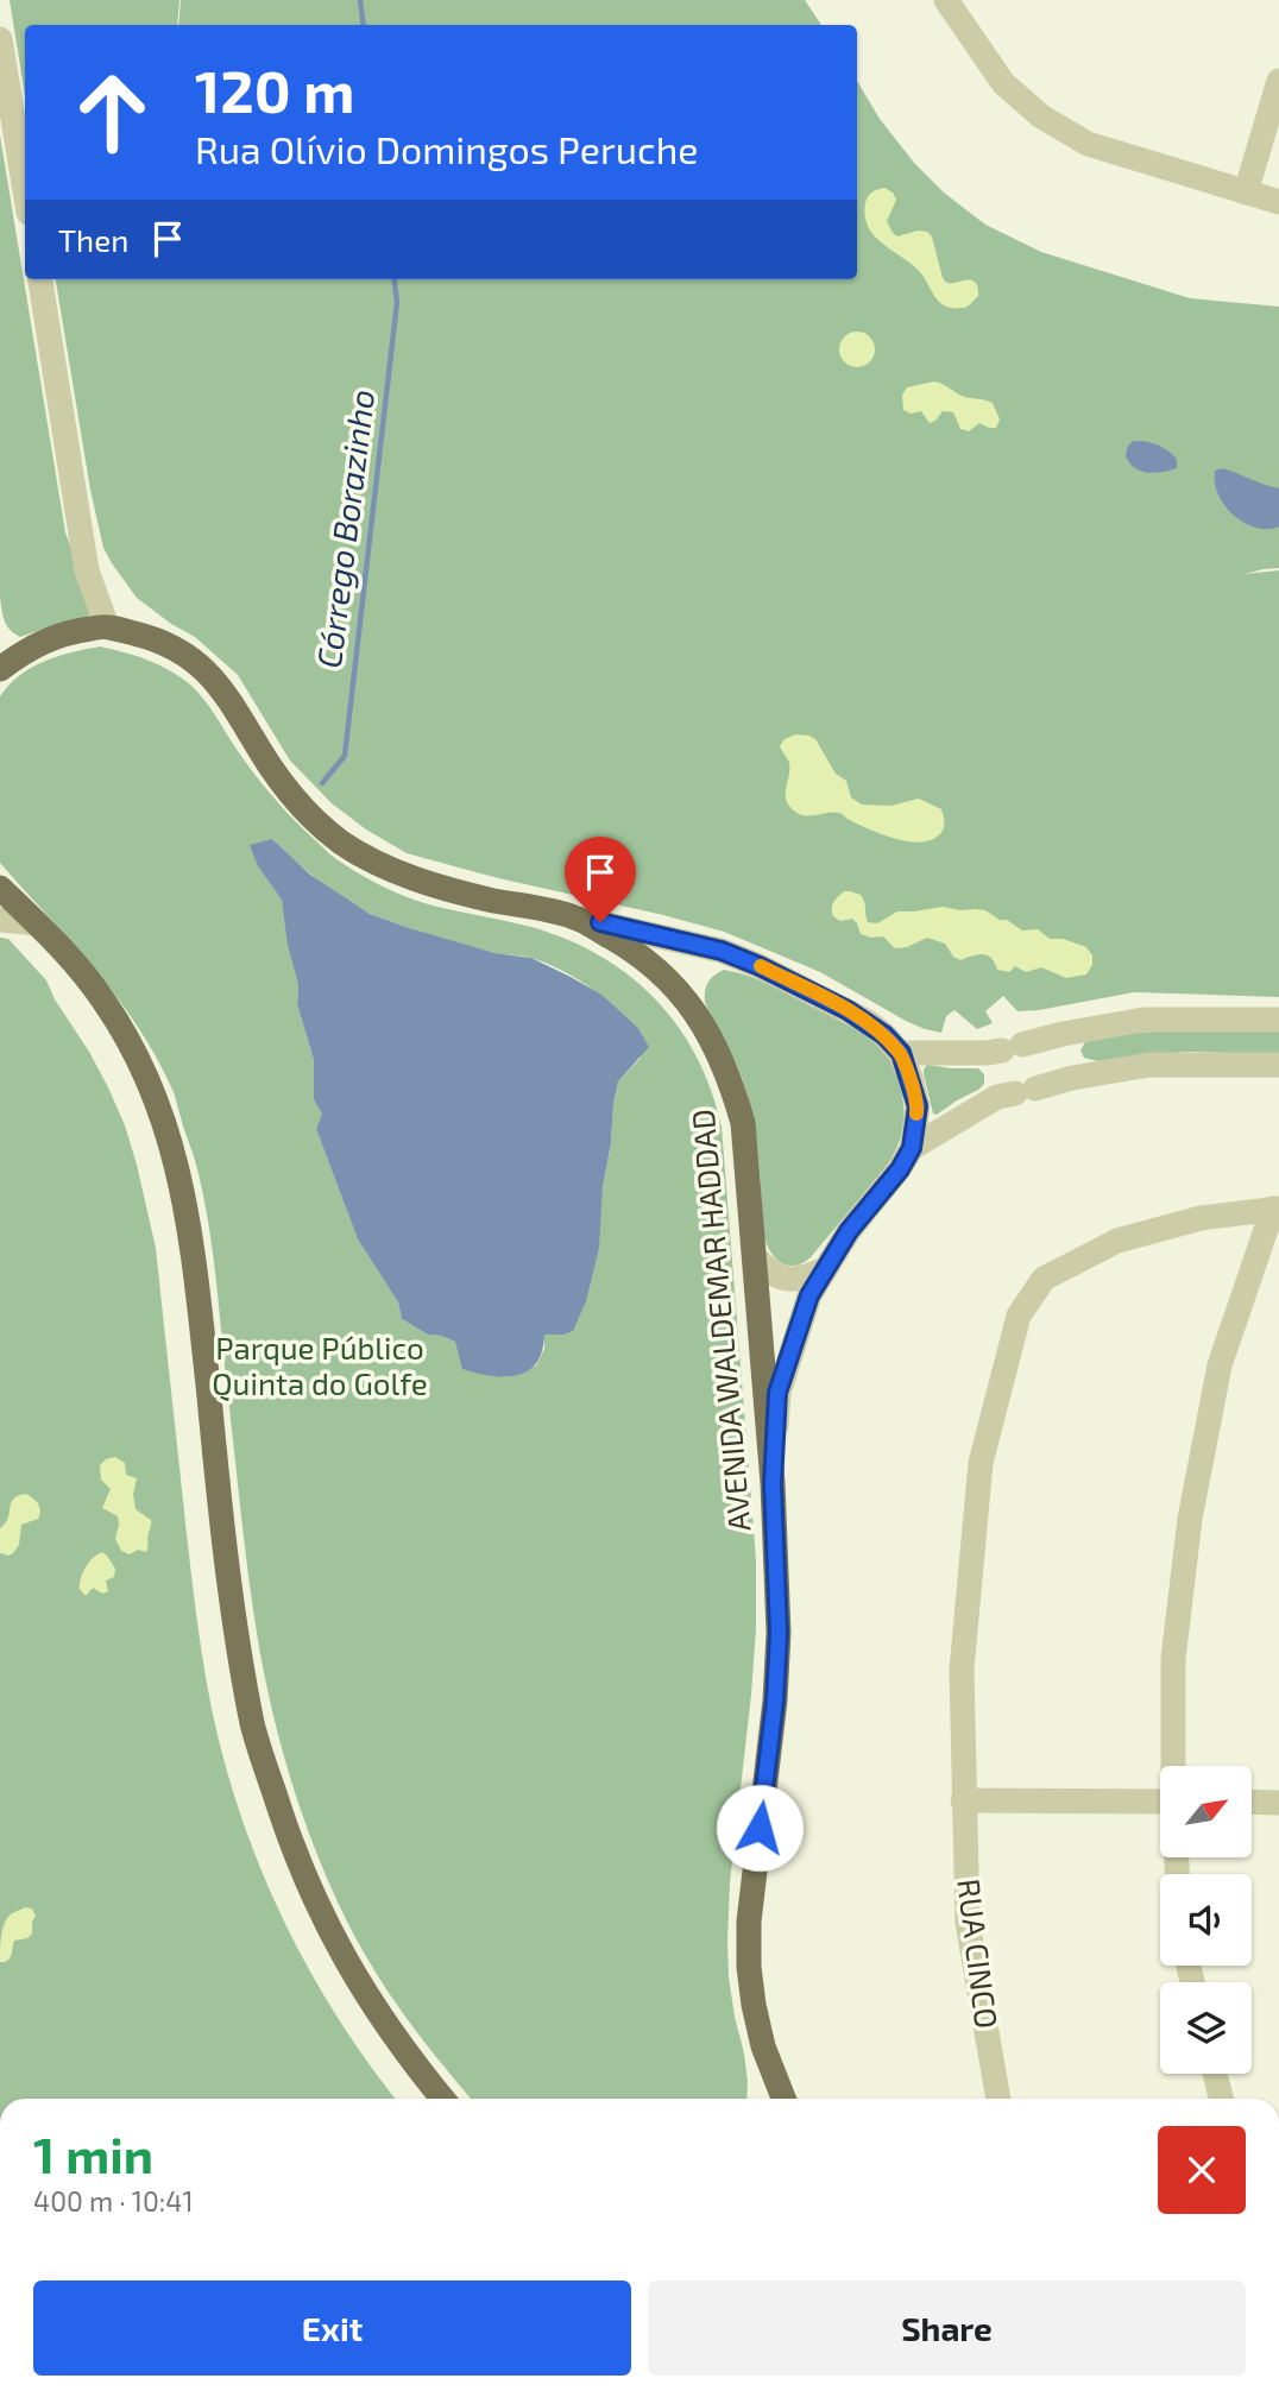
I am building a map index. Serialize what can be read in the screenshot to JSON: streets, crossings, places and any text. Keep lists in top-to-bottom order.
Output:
{
  "streets": {
    "main road": ["AVENIDA WALDEMAR HADDAD"],
    "street": ["RUA CINCO"]
  },
  "water": ["Córrego Borazinho"],
  "parks": ["Parque Público Quinta do Golfe"],
  "north": "top right",
  "page": {
    "turn": ["120 m", "Rua Olívio Domingos Peruche"],
    "then": "Then",
    "heading": ["1 min", "400 m · 10:41"],
    "buttons": ["Exit", "Share"]
  }
}
